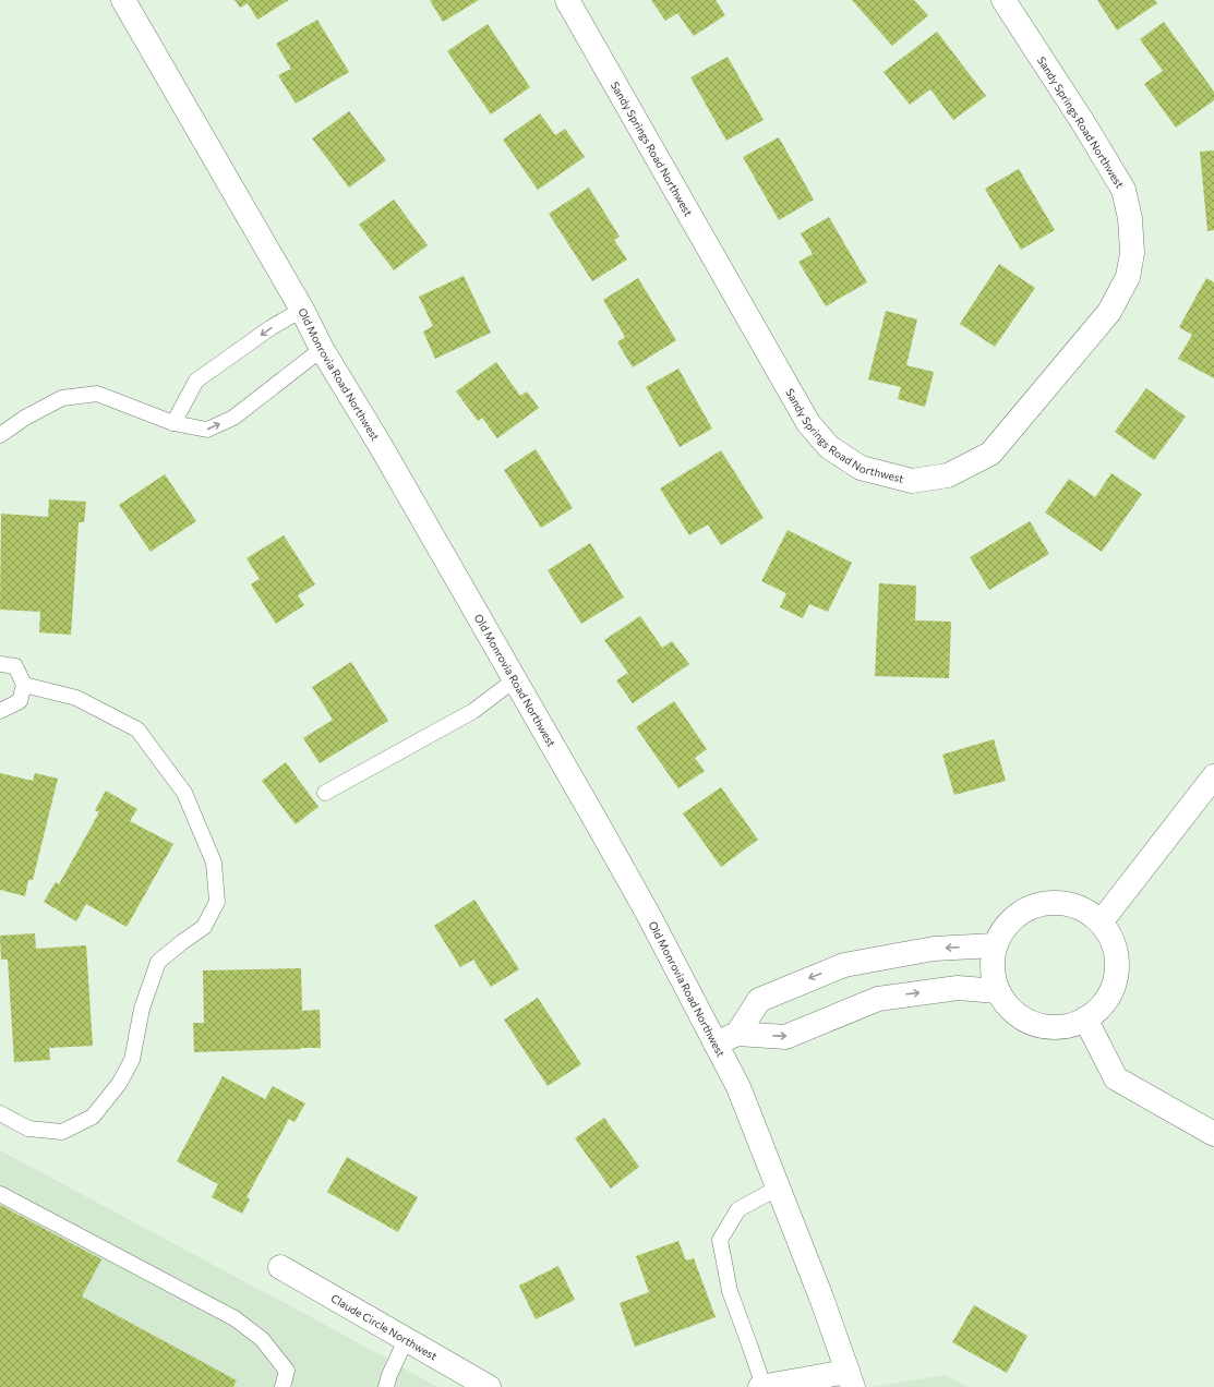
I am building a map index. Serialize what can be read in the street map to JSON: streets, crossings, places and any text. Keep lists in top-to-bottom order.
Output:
{
  "streets": {
    "street": ["Sandy Springs Road Northwest", "Old Monrovia Road Northwest", "Claude Circle Northwest"]
  }
}
